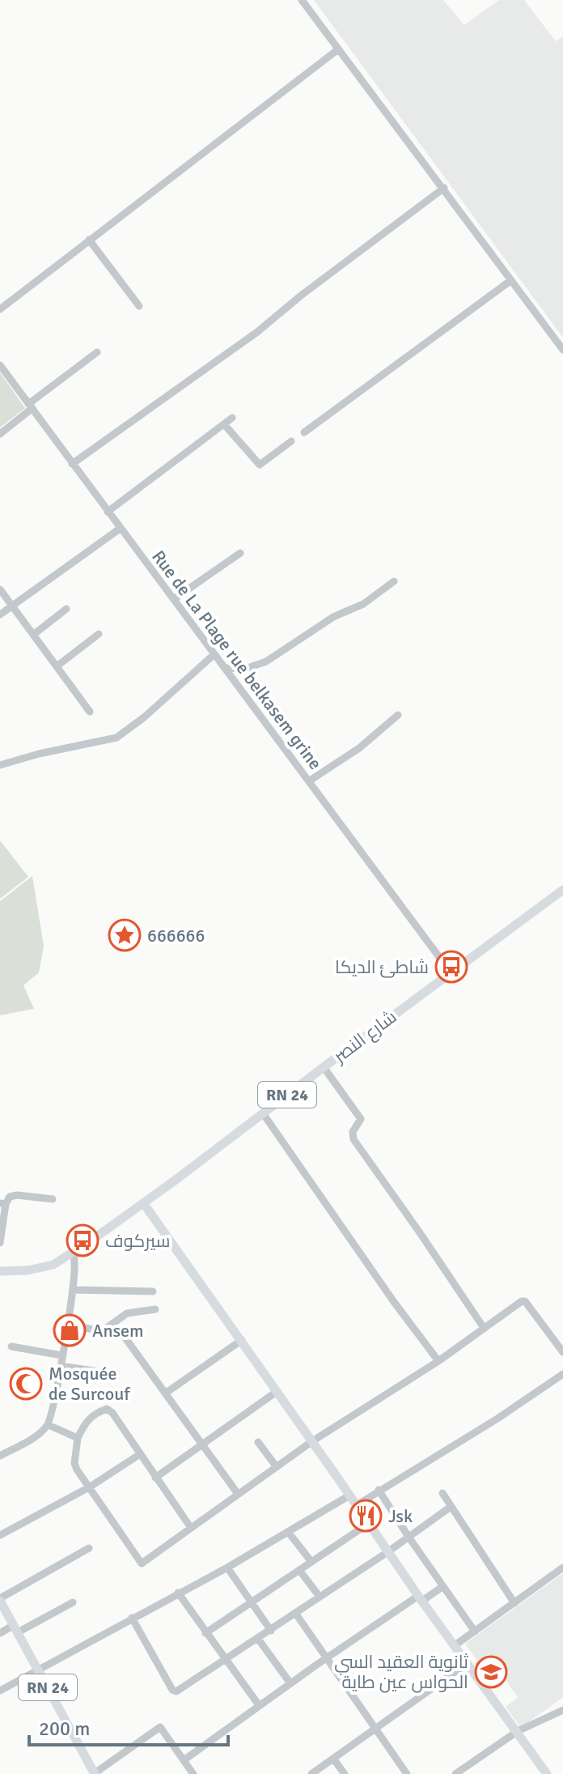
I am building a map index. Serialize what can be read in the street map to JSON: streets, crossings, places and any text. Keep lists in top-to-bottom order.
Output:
{
  "streets": {
    "main road": ["شارع النصر", "RN 24"],
    "street": ["Rue de La Plage rue belkasem grine"]
  },
  "crossings": [
    ["Rue de La Plage rue belkasem grine", "شارع النصر"]
  ],
  "places": {
    "place": ["666666"],
    "bus stop": ["شاطئ الديكا", "سيركوف"],
    "shop": ["Ansem"],
    "mosque": ["Mosquée de Surcouf"],
    "restaurant": ["Jsk"],
    "school or university": ["ثانوية العقيد السي الحواس عين طاية"]
  },
  "scale_bar": "200 m"
}
